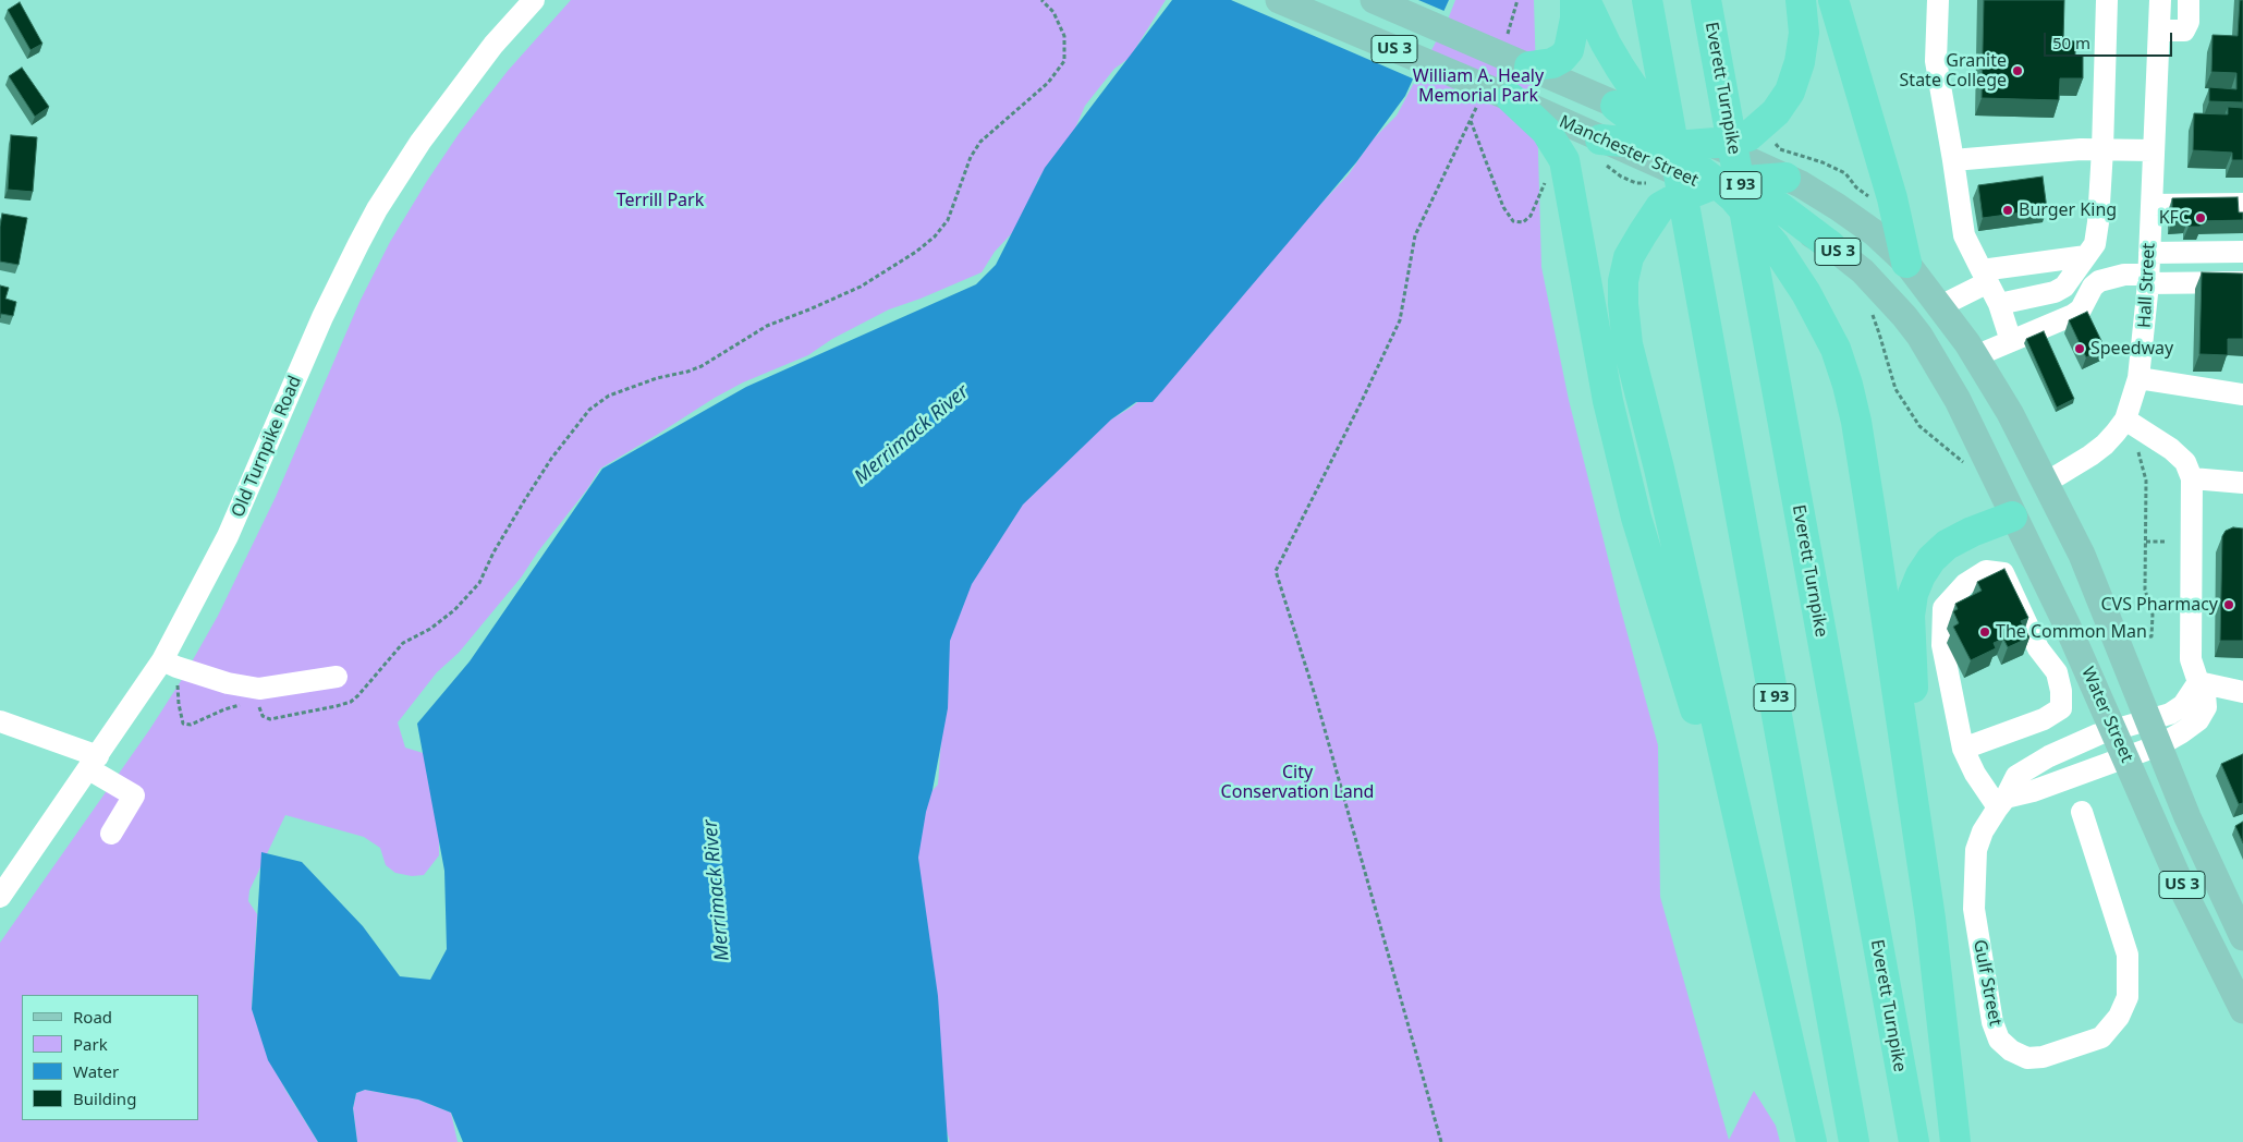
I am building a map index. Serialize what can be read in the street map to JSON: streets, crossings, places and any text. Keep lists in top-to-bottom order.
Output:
{
  "streets": {
    "highway": ["Everett Turnpike", "I 93"],
    "main road": [
      "US 3",
      "Manchester Street",
      "Hall Street",
      "Water Street"
    ],
    "street": ["Old Turnpike Road", "Gulf Street"]
  },
  "crossings": [
    ["US 3", "Water Street"],
    ["Hall Street", "Water Street"],
    ["Water Street", "Gulf Street"]
  ],
  "water": ["Merrimack River"],
  "parks": ["William A. Healy Memorial Park", "Terrill Park", "City Conservation Land"],
  "places": [
    "Granite State College",
    "Burger King",
    "KFC",
    "Speedway",
    "CVS Pharmacy",
    "The Common Man"
  ],
  "legend": [
    "Road",
    "Park",
    "Water",
    "Building"
  ],
  "scale_bar": "50 m"
}
